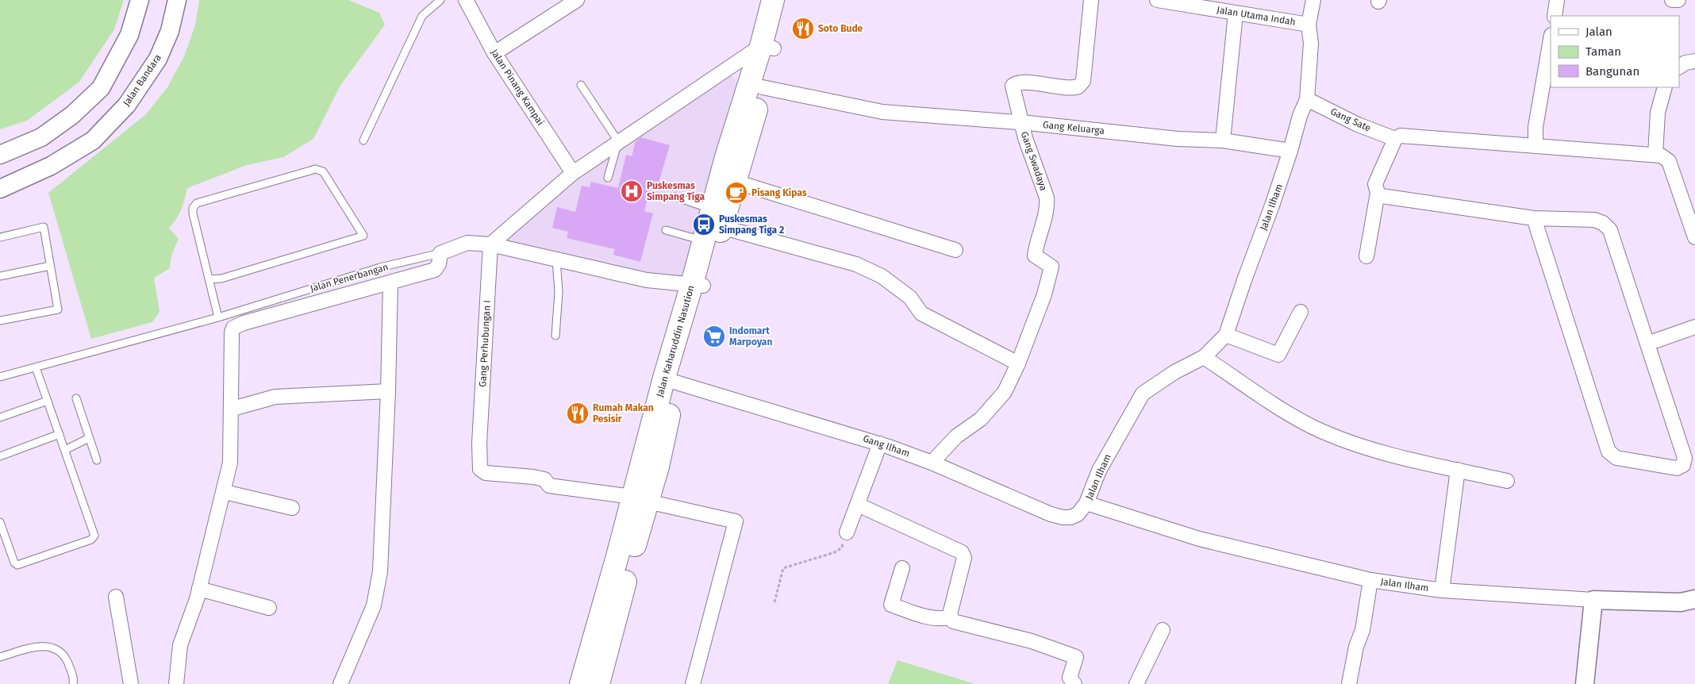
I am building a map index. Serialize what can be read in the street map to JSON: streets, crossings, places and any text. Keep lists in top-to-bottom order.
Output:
{
  "streets": {
    "highway": ["Jalan Kaharuddin Nasution"],
    "street": [
      "Jalan Utama Indah",
      "Jalan Bandara",
      "Jalan Pinang Kampai",
      "Gang Sate",
      "Gang Keluarga",
      "Gang Swadaya",
      "Jalan Ilham",
      "Jalan Penerbangan",
      "Gang Perhubungan I",
      "Gang Ilham"
    ]
  },
  "crossings": [
    ["Jalan Utama Indah", "Jalan Ilham"],
    ["Gang Sate", "Jalan Ilham"],
    ["Gang Keluarga", "Gang Swadaya"],
    ["Gang Keluarga", "Jalan Ilham"],
    ["Gang Keluarga", "Jalan Kaharuddin Nasution"],
    ["Gang Swadaya", "Gang Ilham"],
    ["Jalan Ilham", "Gang Ilham"],
    ["Jalan Penerbangan", "Jalan Kaharuddin Nasution"],
    ["Jalan Penerbangan", "Gang Perhubungan I"],
    ["Jalan Kaharuddin Nasution", "Gang Perhubungan I"],
    ["Jalan Kaharuddin Nasution", "Gang Ilham"]
  ],
  "places": {
    "restaurant": ["Soto Bude", "Rumah Makan Pesisir"],
    "hospital": ["Puskesmas Simpang Tiga"],
    "cafe": ["Pisang Kipas"],
    "bus stop": ["Puskesmas Simpang Tiga 2"],
    "supermarket": ["Indomart Marpoyan"]
  },
  "legend": ["Jalan", "Taman", "Bangunan"]
}
